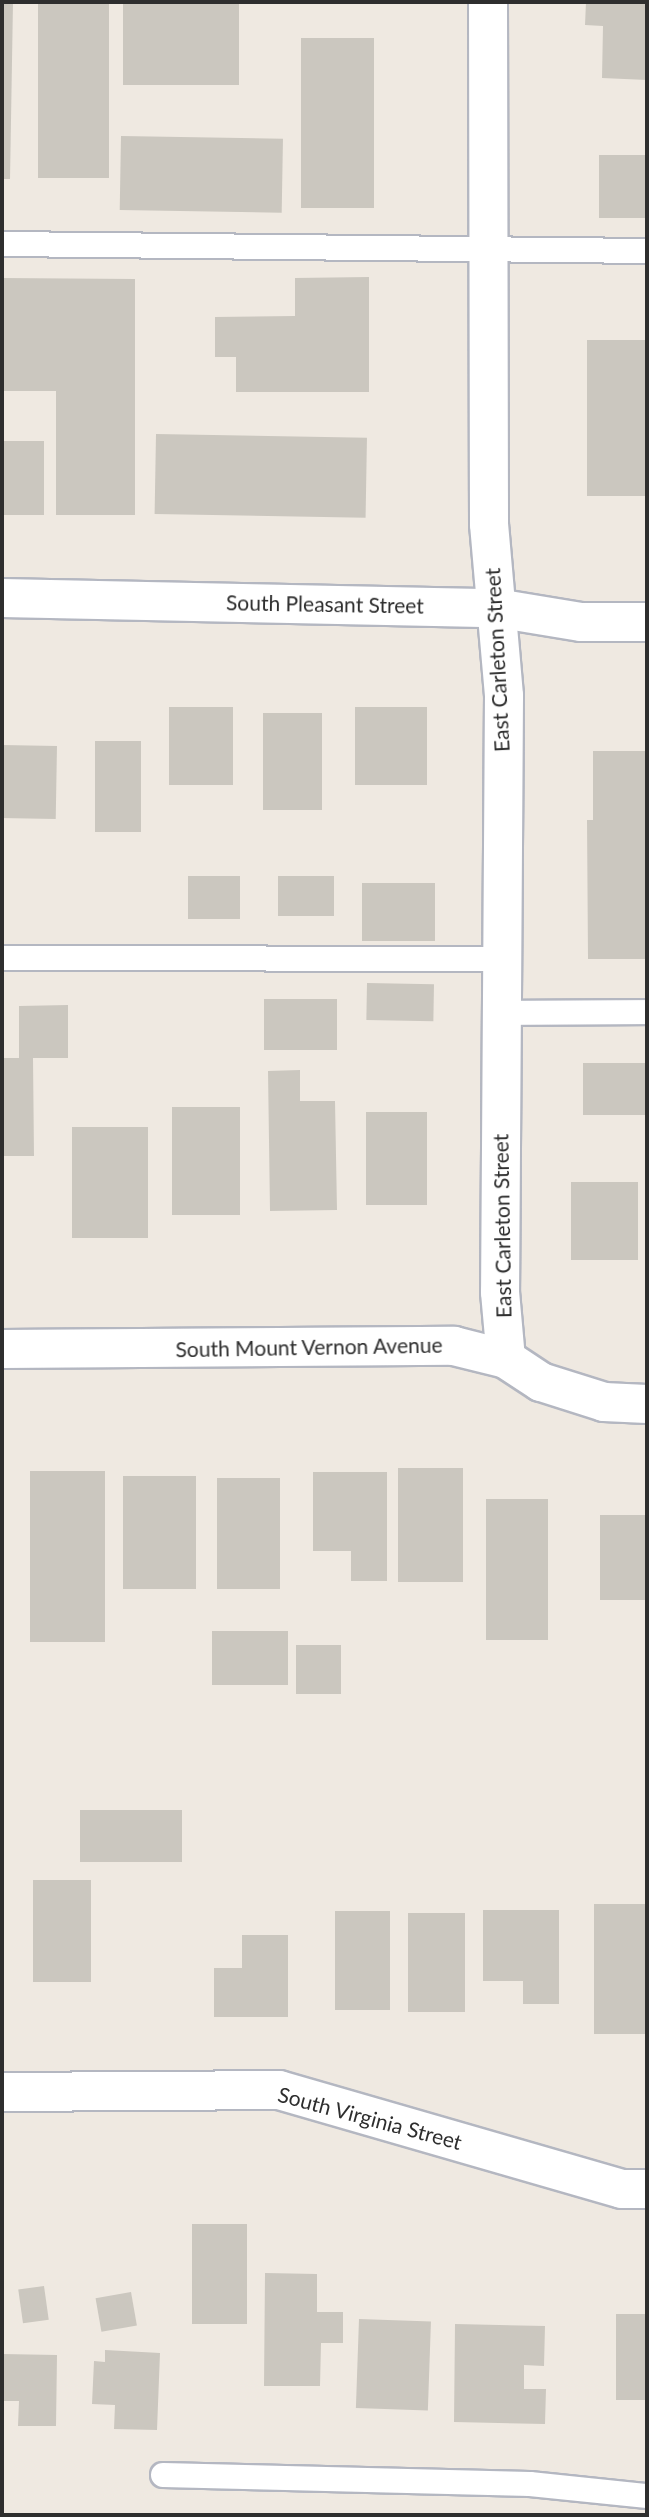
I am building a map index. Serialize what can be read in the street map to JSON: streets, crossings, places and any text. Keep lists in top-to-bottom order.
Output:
{
  "streets": {
    "street": [
      "South Pleasant Street",
      "East Carleton Street",
      "South Mount Vernon Avenue",
      "South Virginia Street"
    ]
  },
  "crossings": [
    ["South Pleasant Street", "East Carleton Street"],
    ["East Carleton Street", "South Mount Vernon Avenue"]
  ]
}
